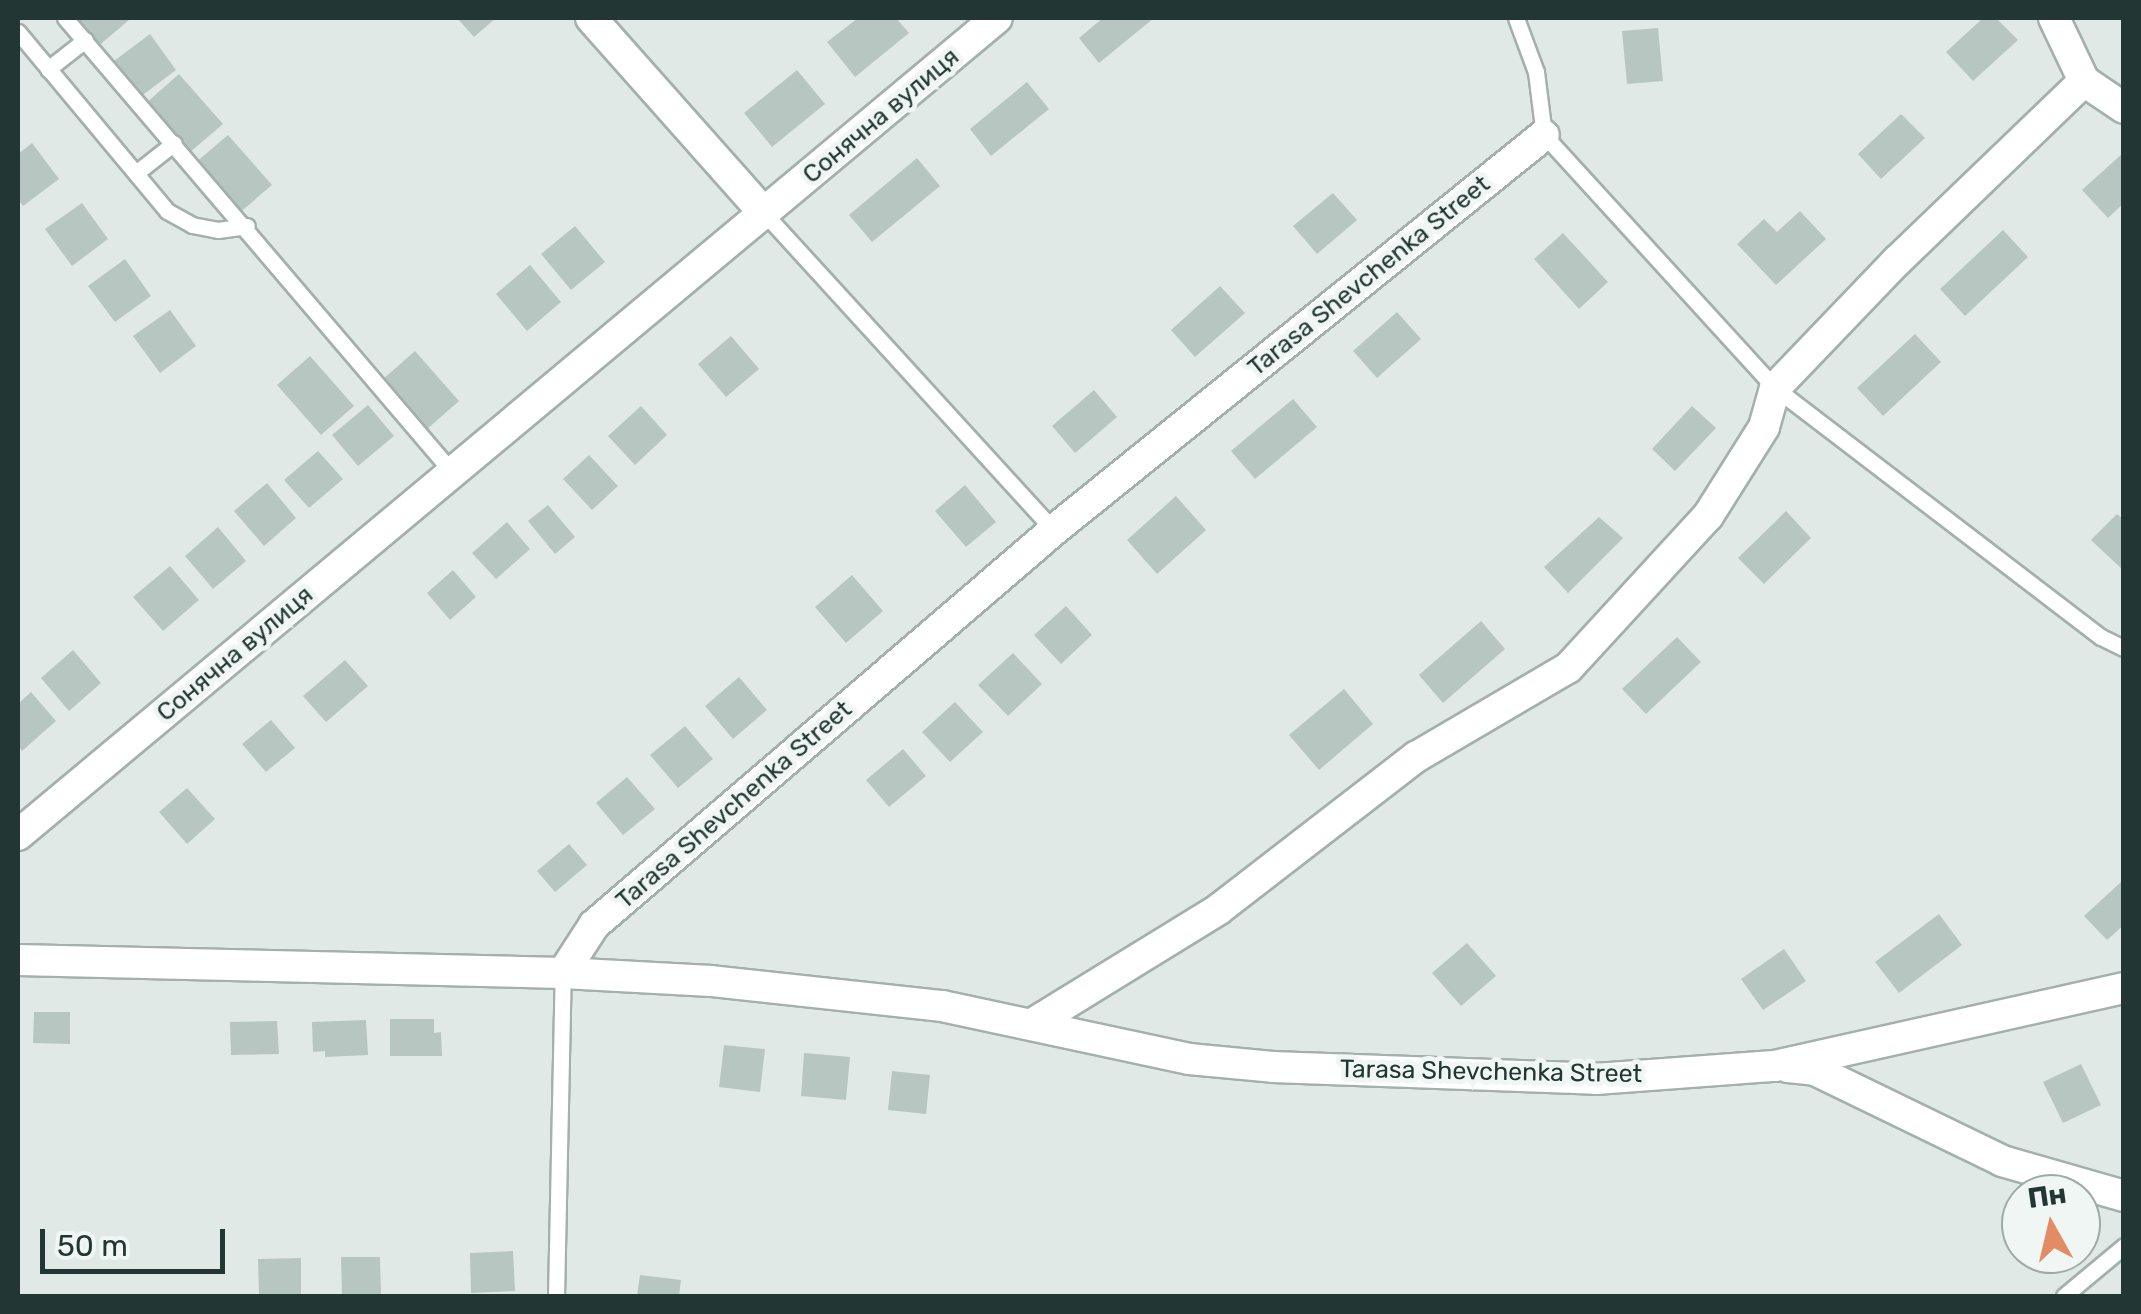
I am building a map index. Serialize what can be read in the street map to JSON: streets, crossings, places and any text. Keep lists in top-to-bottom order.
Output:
{
  "streets": {
    "street": ["Сонячна вулиця", "Tarasa Shevchenka Street"]
  },
  "scale_bar": "50 m",
  "north": "top"
}
